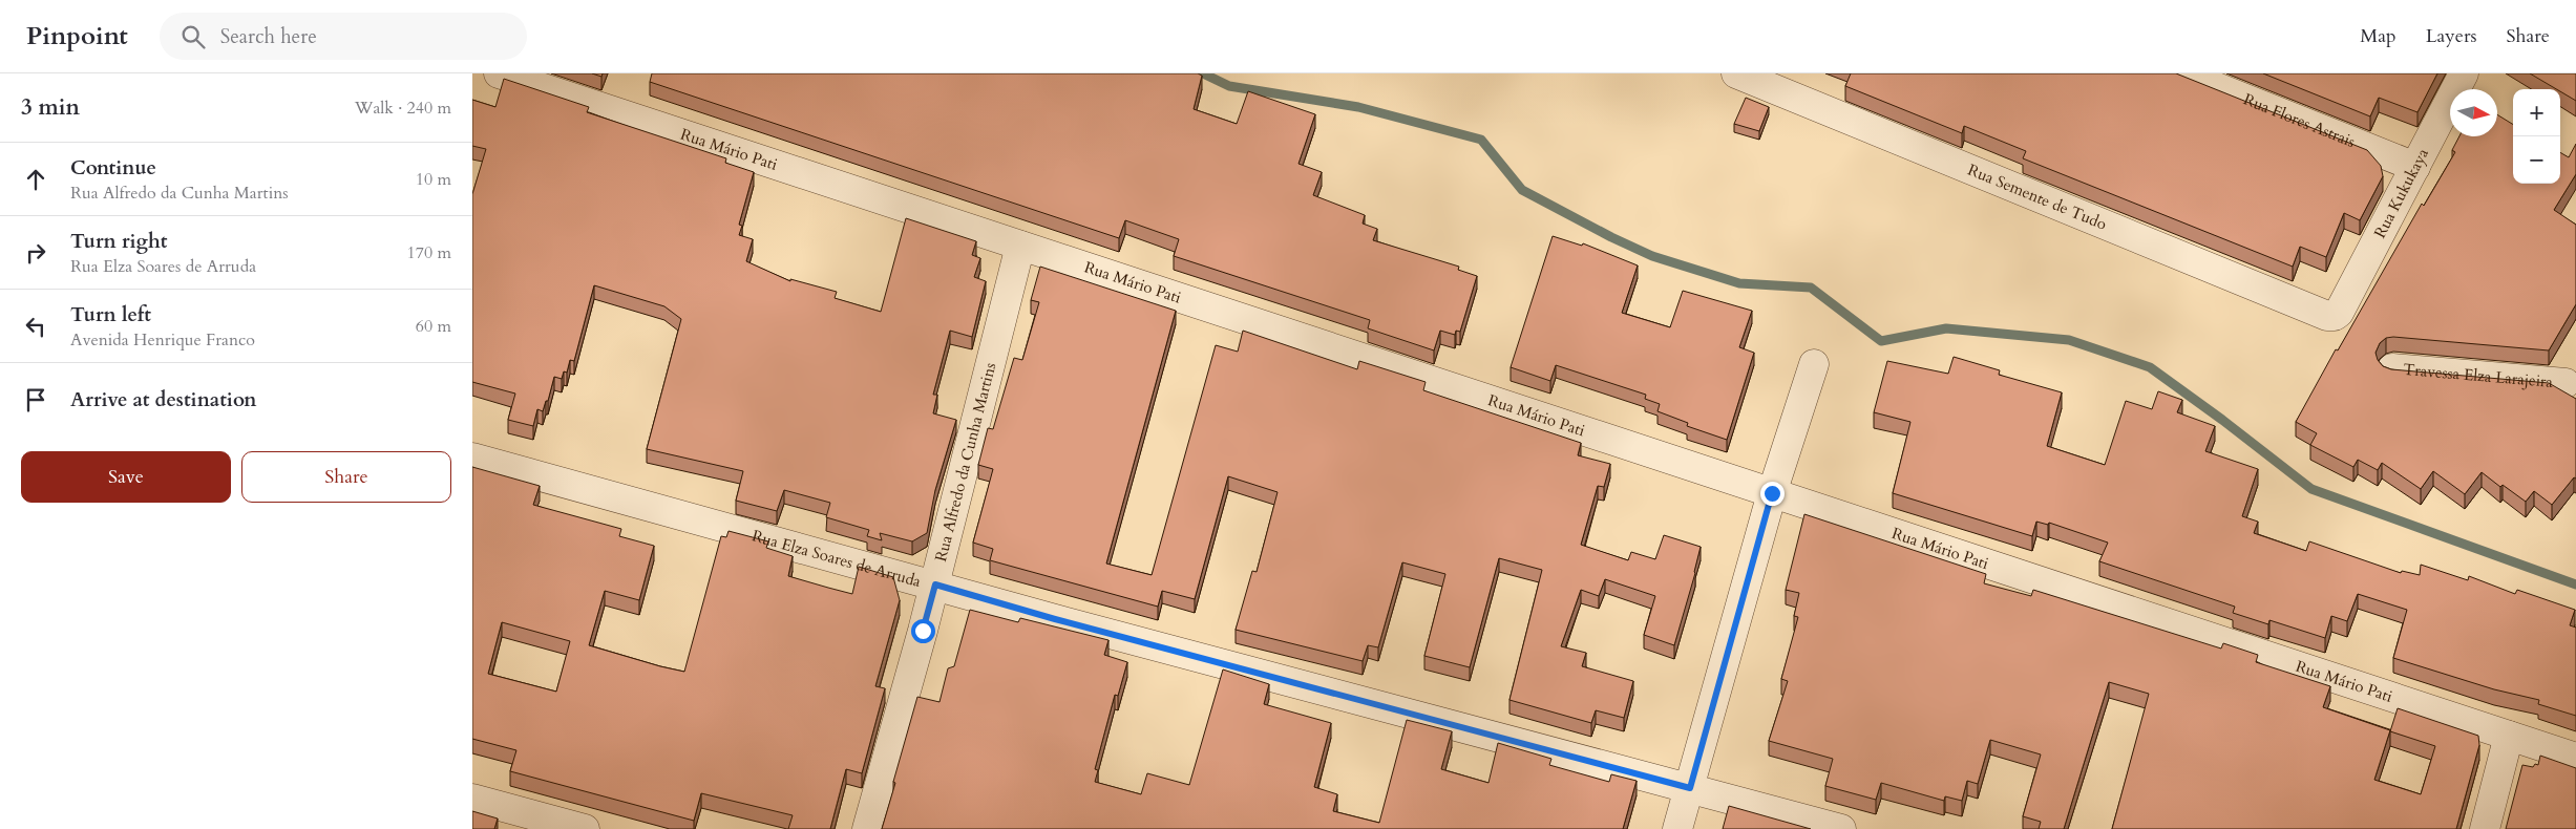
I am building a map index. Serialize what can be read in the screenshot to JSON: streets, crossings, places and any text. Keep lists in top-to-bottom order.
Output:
{
  "streets": {
    "street": [
      "Rua Flores Astrais",
      "Rua Mário Pati",
      "Rua Kukukaya",
      "Rua Semente de Tudo",
      "Travessa Elza Larajeira",
      "Rua Alfredo da Cunha Martins",
      "Rua Elza Soares de Arruda"
    ]
  },
  "crossings": [
    ["Rua Flores Astrais", "Rua Kukukaya"],
    ["Rua Mário Pati", "Rua Alfredo da Cunha Martins"],
    ["Rua Kukukaya", "Rua Semente de Tudo"],
    ["Rua Alfredo da Cunha Martins", "Rua Elza Soares de Arruda"]
  ],
  "north": "right",
  "page": {
    "header": "Pinpoint",
    "search": "Search here",
    "nav": ["Map", "Layers", "Share"],
    "heading": ["3 min", "Walk · 240 m"],
    "map_buttons": ["+", "−"],
    "list": [
      ["Continue", "Rua Alfredo da Cunha Martins", "10 m"],
      ["Turn right", "Rua Elza Soares de Arruda", "170 m"],
      ["Turn left", "Avenida Henrique Franco", "60 m"],
      "Arrive at destination"
    ],
    "buttons": ["Save", "Share"]
  }
}
